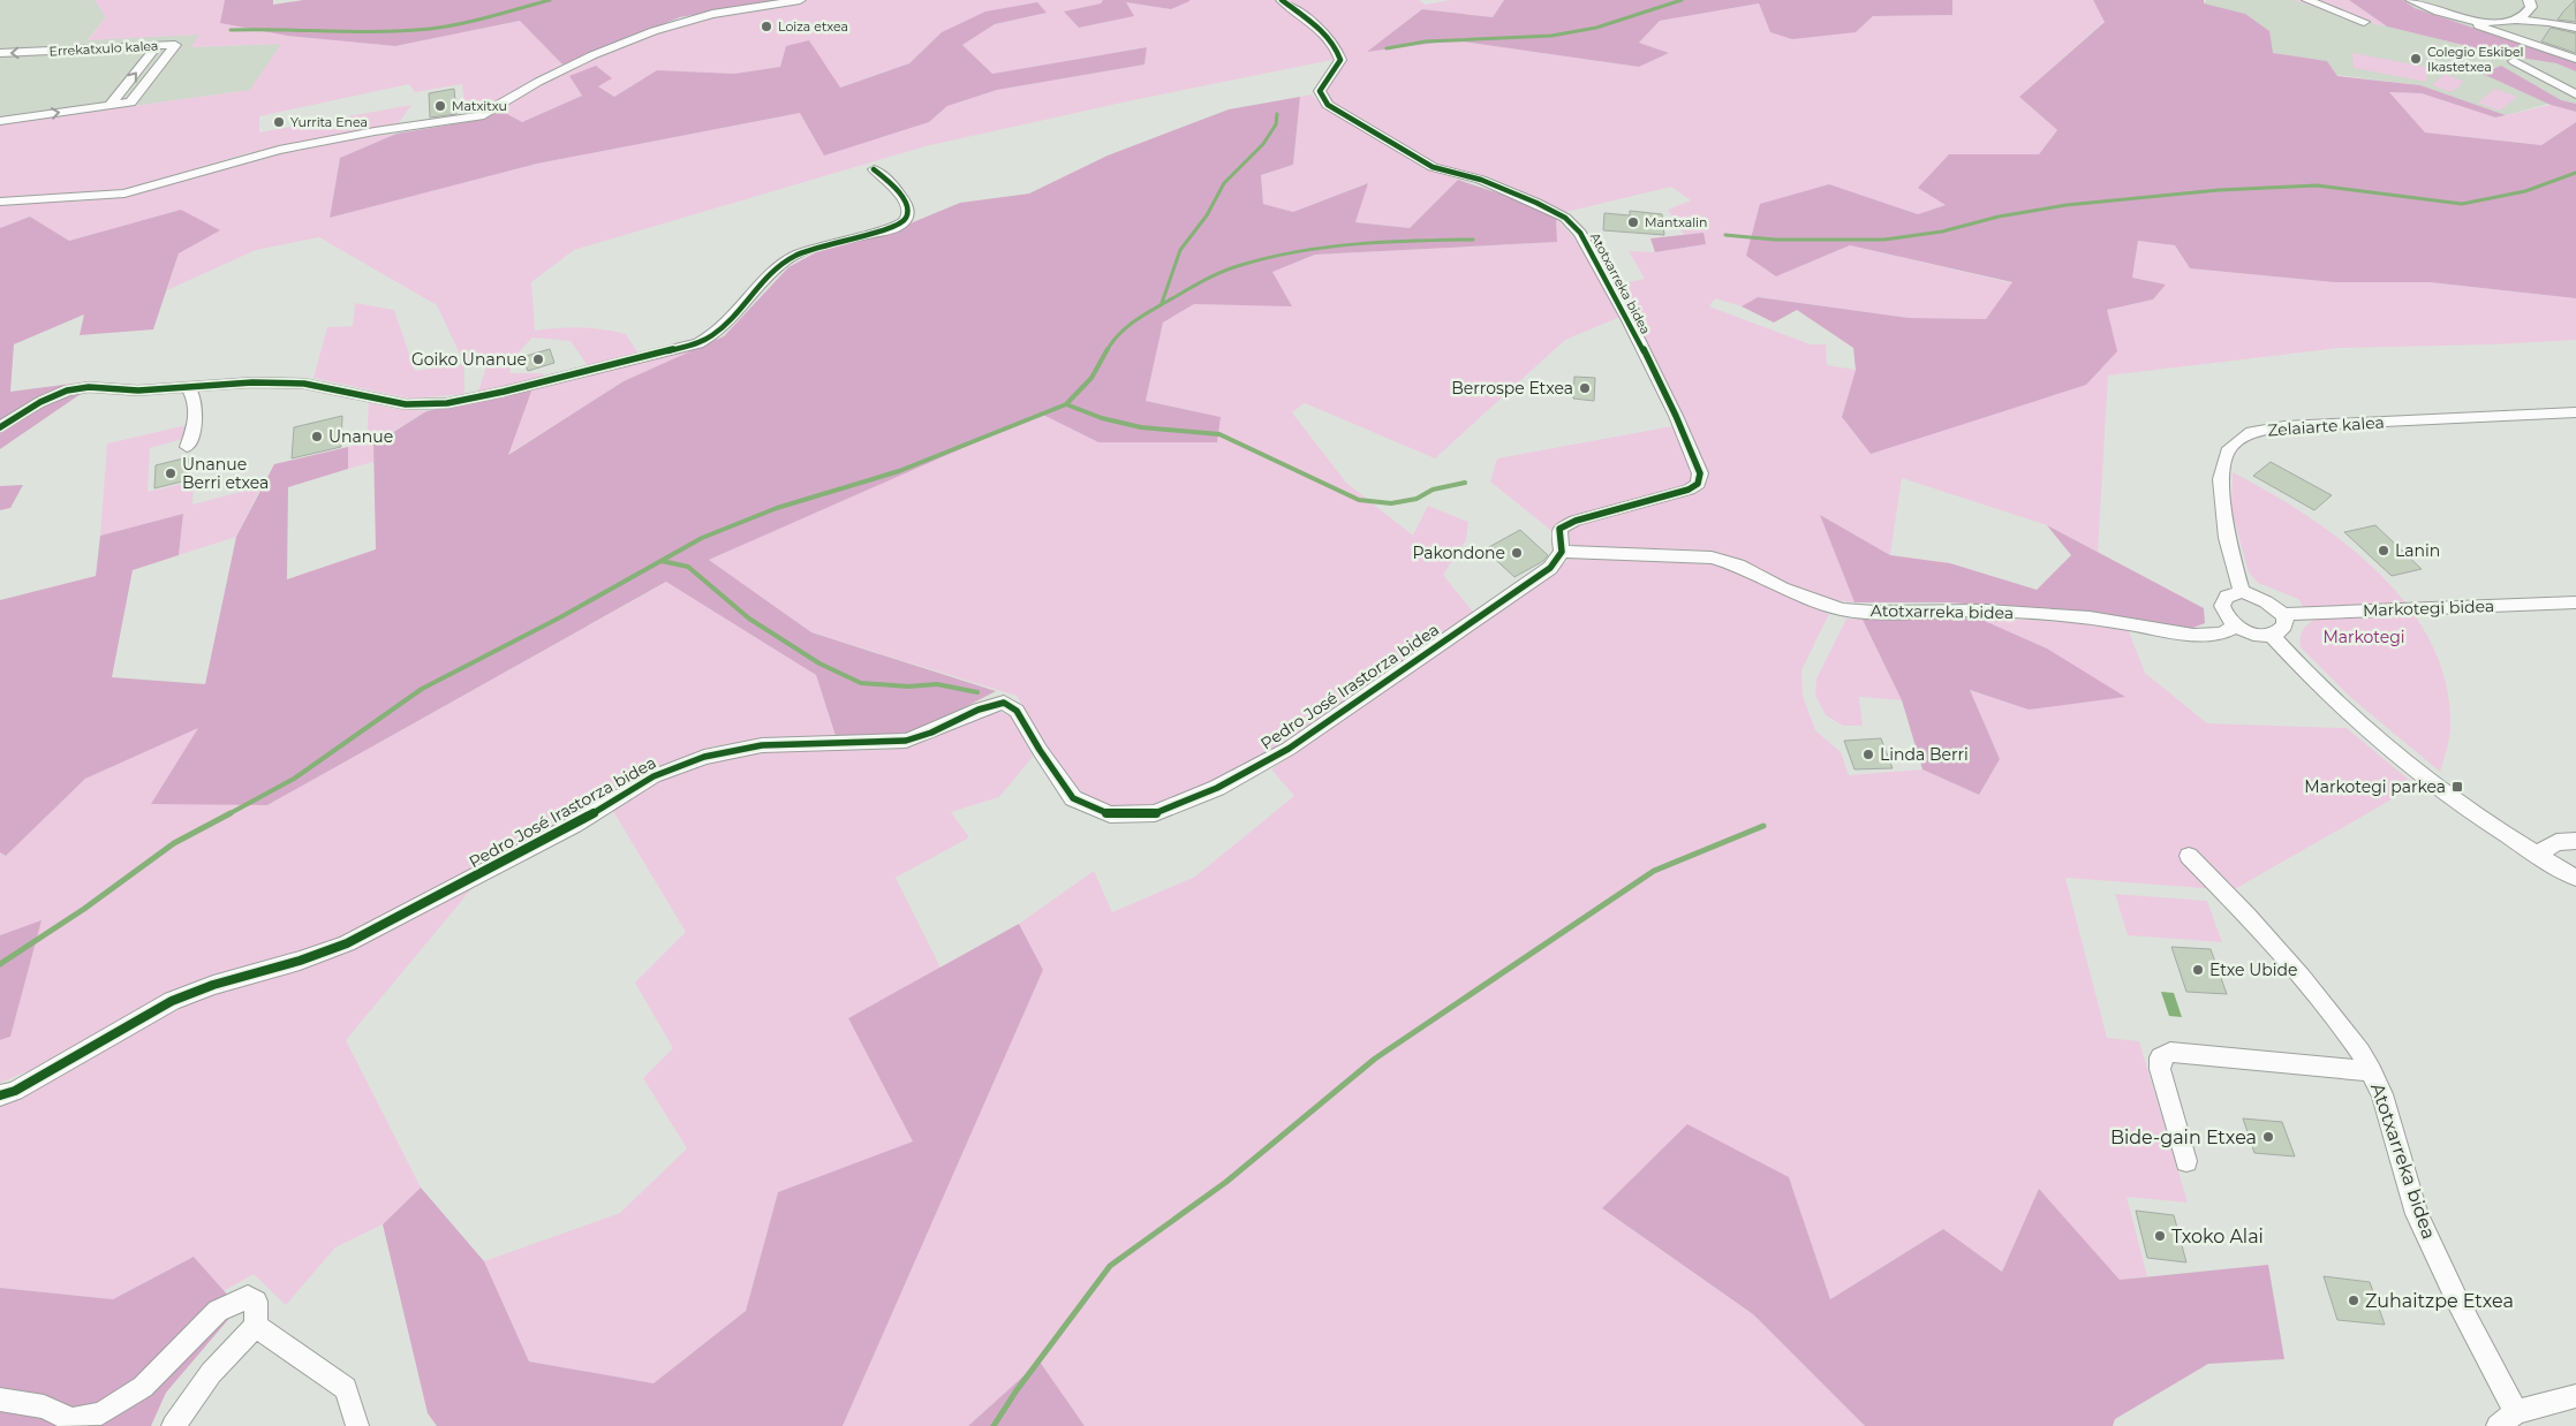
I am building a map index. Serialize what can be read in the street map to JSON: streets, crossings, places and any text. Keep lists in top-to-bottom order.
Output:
{
  "streets": {
    "street": [
      "Errekatxulo kalea",
      "Atotxarreka bidea",
      "Zelaiarte kalea",
      "Markotegi bidea",
      "Pedro José Irastorza bidea"
    ]
  },
  "crossings": [
    ["Atotxarreka bidea", "Zelaiarte kalea"],
    ["Atotxarreka bidea", "Markotegi bidea"],
    ["Atotxarreka bidea", "Pedro José Irastorza bidea"],
    ["Zelaiarte kalea", "Markotegi bidea"]
  ],
  "parks": ["Markotegi"],
  "places": {
    "other": [
      "Loiza etxea",
      "Colegio Eskibel Ikastetxea",
      "Matxitxu",
      "Yurrita Enea",
      "Mantxalin",
      "Goiko Unanue",
      "Berrospe Etxea",
      "Unanue",
      "Unanue Berri etxea",
      "Lanin",
      "Pakondone",
      "Linda Berri",
      "Etxe Ubide",
      "Bide-gain Etxea",
      "Txoko Alai",
      "Zuhaitzpe Etxea"
    ],
    "transit": ["Markotegi parkea"]
  }
}
